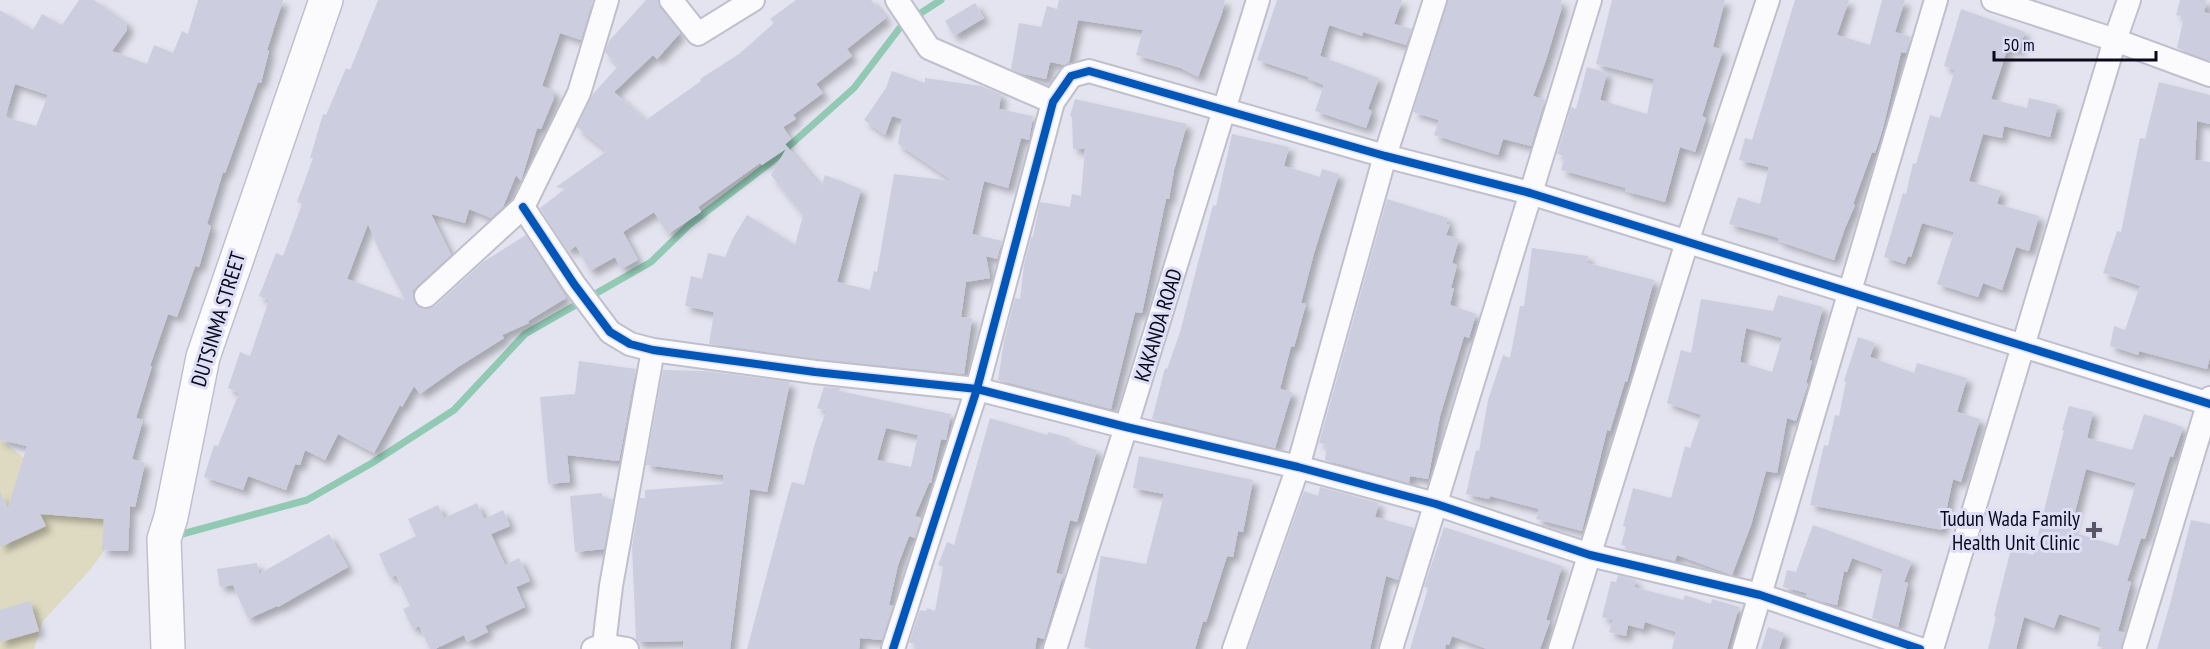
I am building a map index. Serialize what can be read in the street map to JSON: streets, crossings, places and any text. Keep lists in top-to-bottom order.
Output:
{
  "streets": {
    "street": ["DUTSINMA STREET", "KAKANDA ROAD"]
  },
  "places": {
    "health": ["Tudun Wada Family Health Unit Clinic"]
  },
  "scale_bar": "50 m"
}
